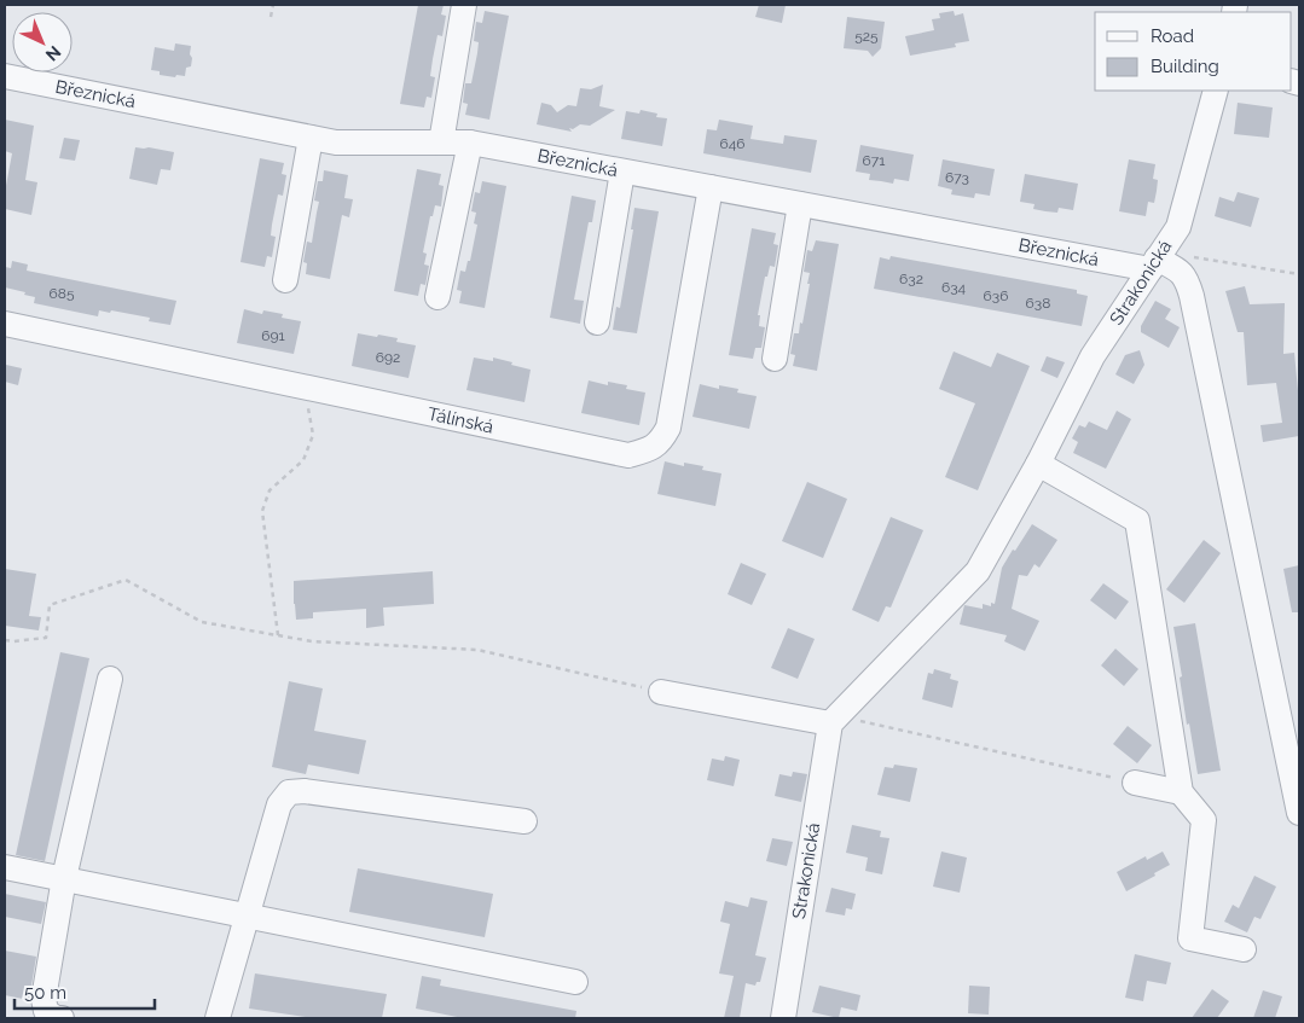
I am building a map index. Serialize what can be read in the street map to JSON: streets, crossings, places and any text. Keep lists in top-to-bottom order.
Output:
{
  "streets": {
    "street": ["Březnická", "Strakonická", "Tálínská"]
  },
  "crossings": [
    ["Březnická", "Strakonická"],
    ["Březnická", "Tálínská"]
  ],
  "house_numbers": [
    "525",
    "646",
    "671",
    "673",
    "632",
    "634",
    "685",
    "636",
    "638",
    "691",
    "692"
  ],
  "legend": ["Road", "Building"],
  "scale_bar": "50 m",
  "north": "bottom right"
}
